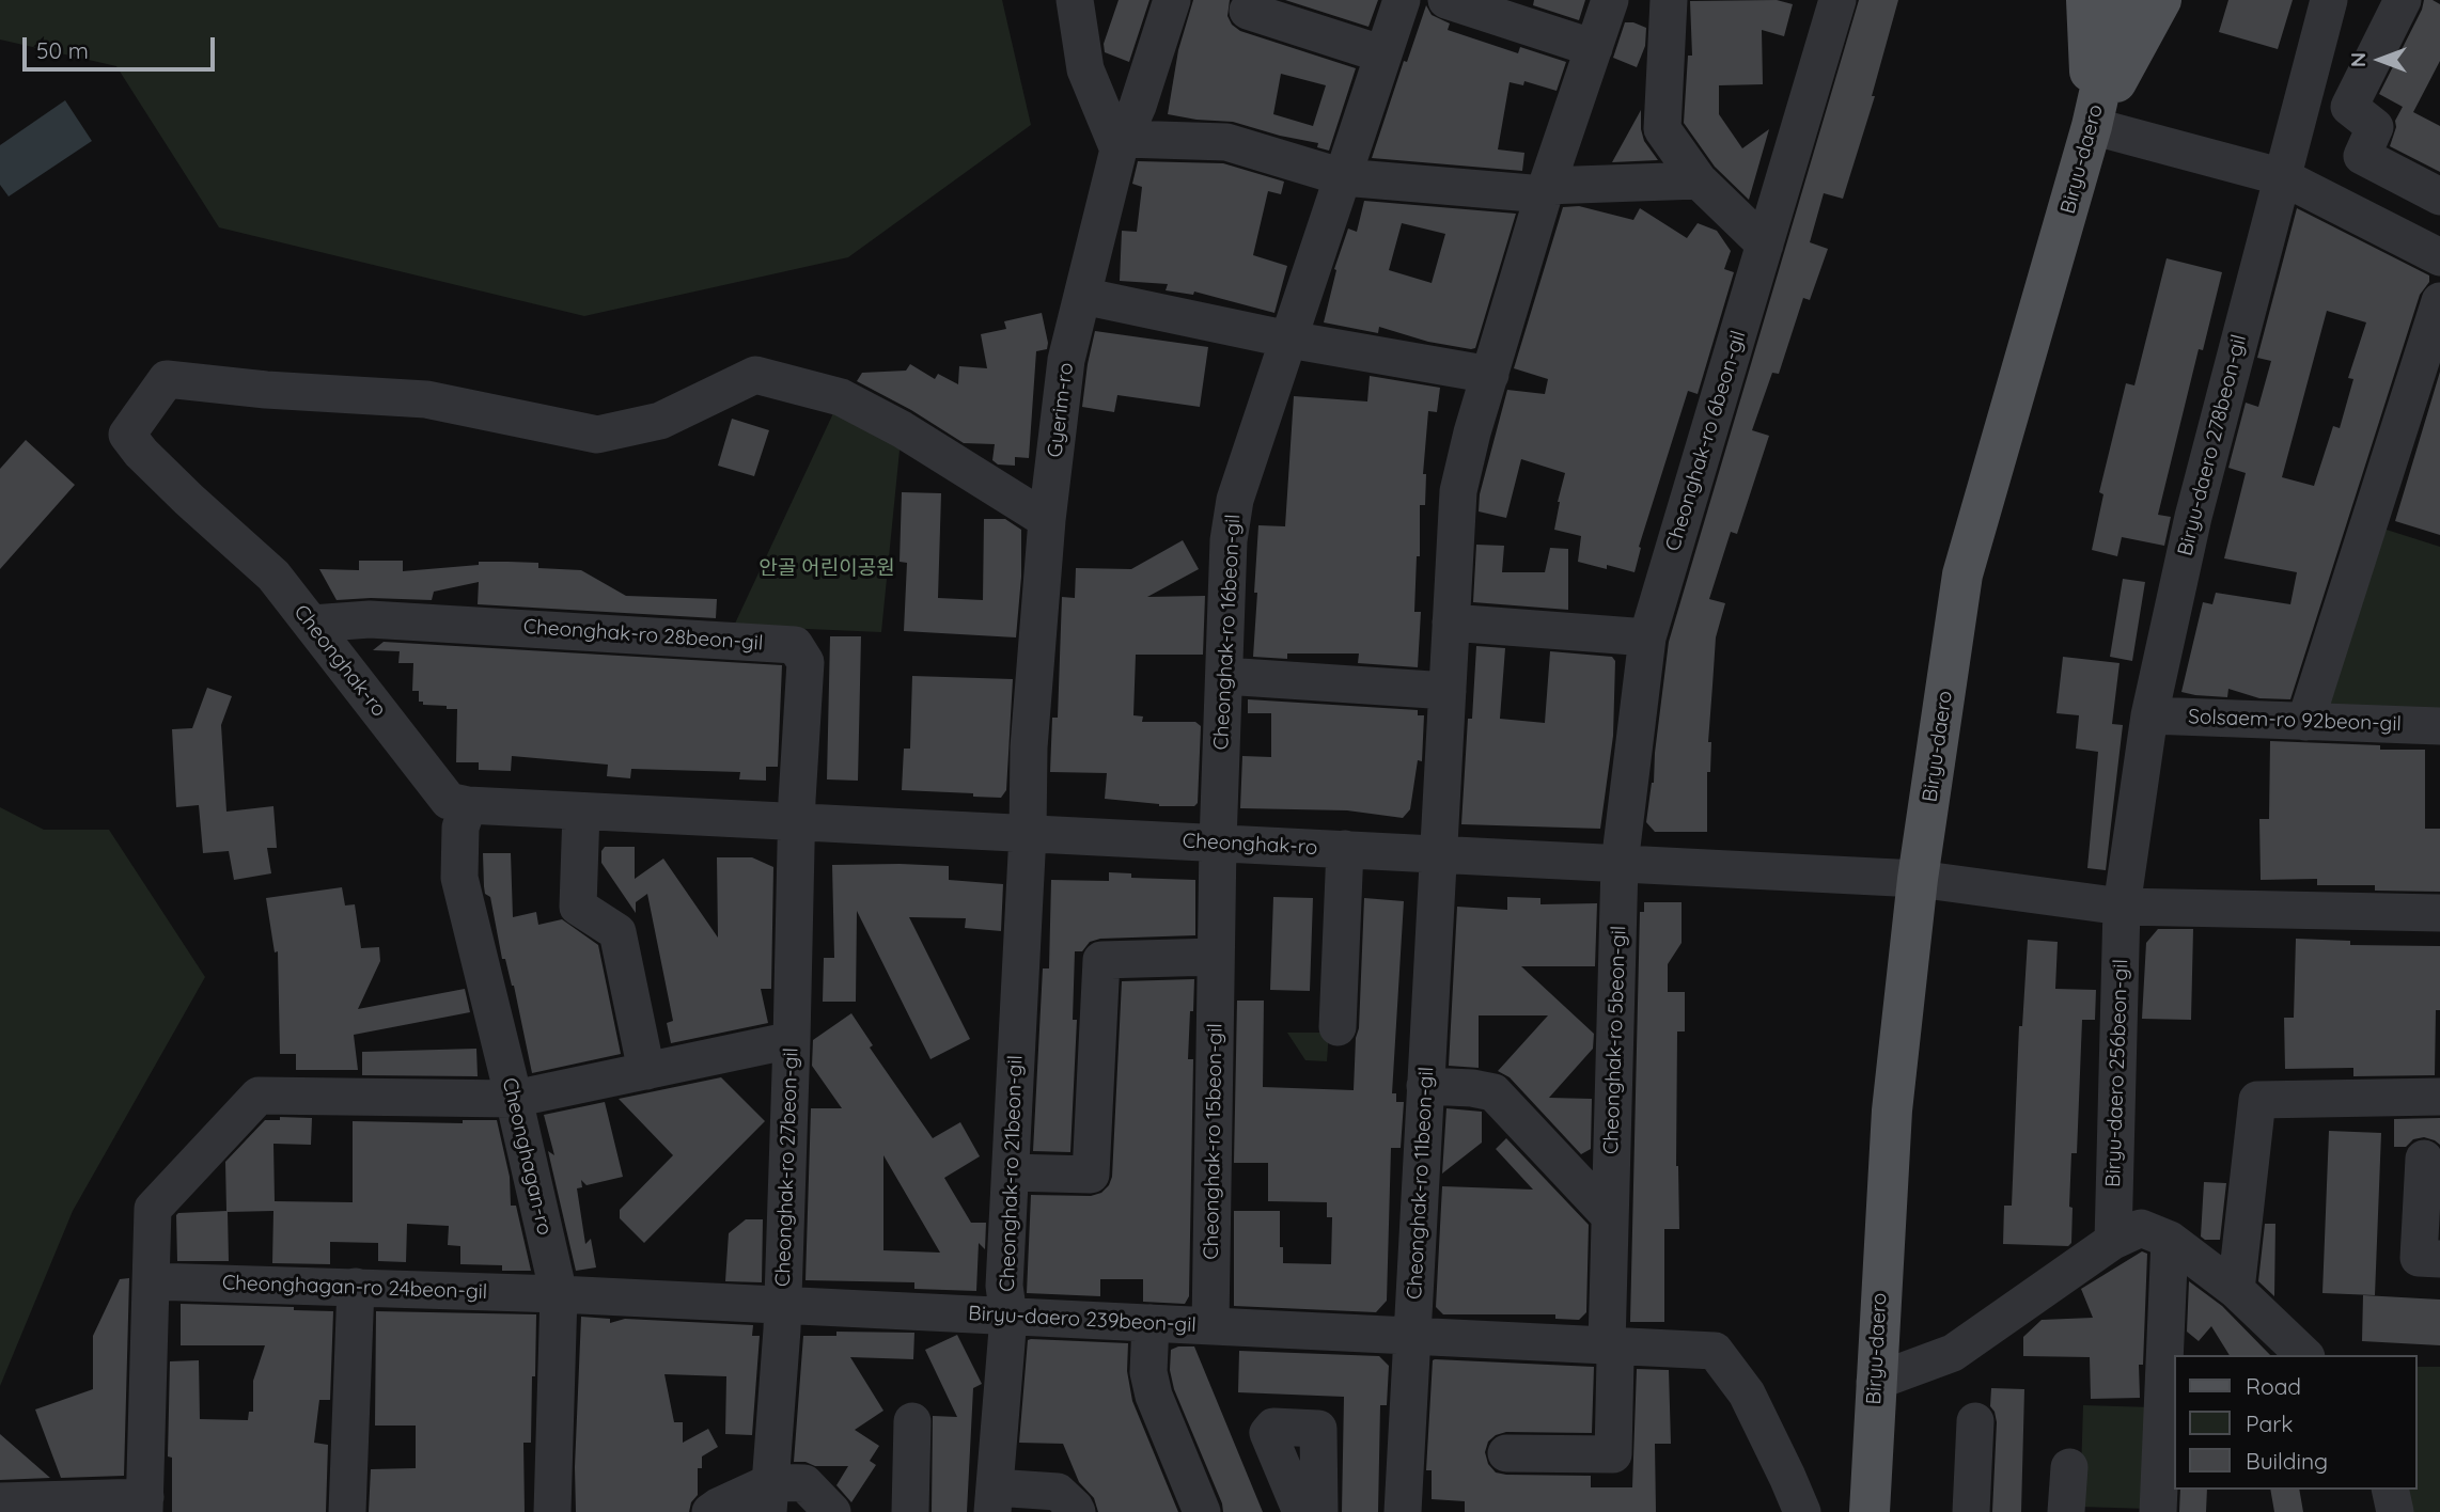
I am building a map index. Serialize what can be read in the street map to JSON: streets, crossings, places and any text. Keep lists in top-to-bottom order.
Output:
{
  "streets": {
    "main road": ["Biryu-daero"],
    "street": [
      "Gyerim-ro",
      "Cheonghak-ro 6beon-gil",
      "Biryu-daero 278beon-gil",
      "Cheonghak-ro 16beon-gil",
      "Cheonghak-ro 28beon-gil",
      "Cheonghak-ro",
      "Solsaem-ro 92beon-gil",
      "Cheonghak-ro 5beon-gil",
      "Biryu-daero 256beon-gil",
      "Cheonghak-ro 15beon-gil",
      "Cheonghagan-ro",
      "Cheonghak-ro 27beon-gil",
      "Cheonghak-ro 21beon-gil",
      "Cheonghak-ro 11beon-gil",
      "Cheonghagan-ro 24beon-gil",
      "Biryu-daero 239beon-gil"
    ]
  },
  "crossings": [
    ["Biryu-daero", "Cheonghak-ro"],
    ["Gyerim-ro", "Cheonghak-ro"],
    ["Gyerim-ro", "Cheonghak-ro 21beon-gil"],
    ["Cheonghak-ro 6beon-gil", "Cheonghak-ro"],
    ["Cheonghak-ro 6beon-gil", "Cheonghak-ro 5beon-gil"],
    ["Biryu-daero 278beon-gil", "Solsaem-ro 92beon-gil"],
    ["Biryu-daero 278beon-gil", "Biryu-daero 256beon-gil"],
    ["Cheonghak-ro 16beon-gil", "Cheonghak-ro"],
    ["Cheonghak-ro 16beon-gil", "Cheonghak-ro 15beon-gil"],
    ["Cheonghak-ro 28beon-gil", "Cheonghak-ro"],
    ["Cheonghak-ro 28beon-gil", "Cheonghak-ro 27beon-gil"],
    ["Cheonghak-ro", "Cheonghak-ro 5beon-gil"],
    ["Cheonghak-ro", "Cheonghak-ro 15beon-gil"],
    ["Cheonghak-ro", "Cheonghagan-ro"],
    ["Cheonghak-ro", "Cheonghak-ro 27beon-gil"],
    ["Cheonghak-ro", "Cheonghak-ro 21beon-gil"],
    ["Cheonghak-ro", "Cheonghak-ro 11beon-gil"],
    ["Solsaem-ro 92beon-gil", "Biryu-daero 256beon-gil"],
    ["Cheonghak-ro 5beon-gil", "Biryu-daero 239beon-gil"],
    ["Cheonghak-ro 15beon-gil", "Biryu-daero 239beon-gil"],
    ["Cheonghagan-ro", "Cheonghagan-ro 24beon-gil"],
    ["Cheonghagan-ro", "Biryu-daero 239beon-gil"],
    ["Cheonghak-ro 27beon-gil", "Biryu-daero 239beon-gil"],
    ["Cheonghak-ro 21beon-gil", "Biryu-daero 239beon-gil"],
    ["Cheonghak-ro 11beon-gil", "Biryu-daero 239beon-gil"],
    ["Cheonghagan-ro 24beon-gil", "Biryu-daero 239beon-gil"]
  ],
  "parks": ["안골 어린이공원"],
  "legend": ["Road", "Park", "Building"],
  "scale_bar": "50 m",
  "north": "left"
}
